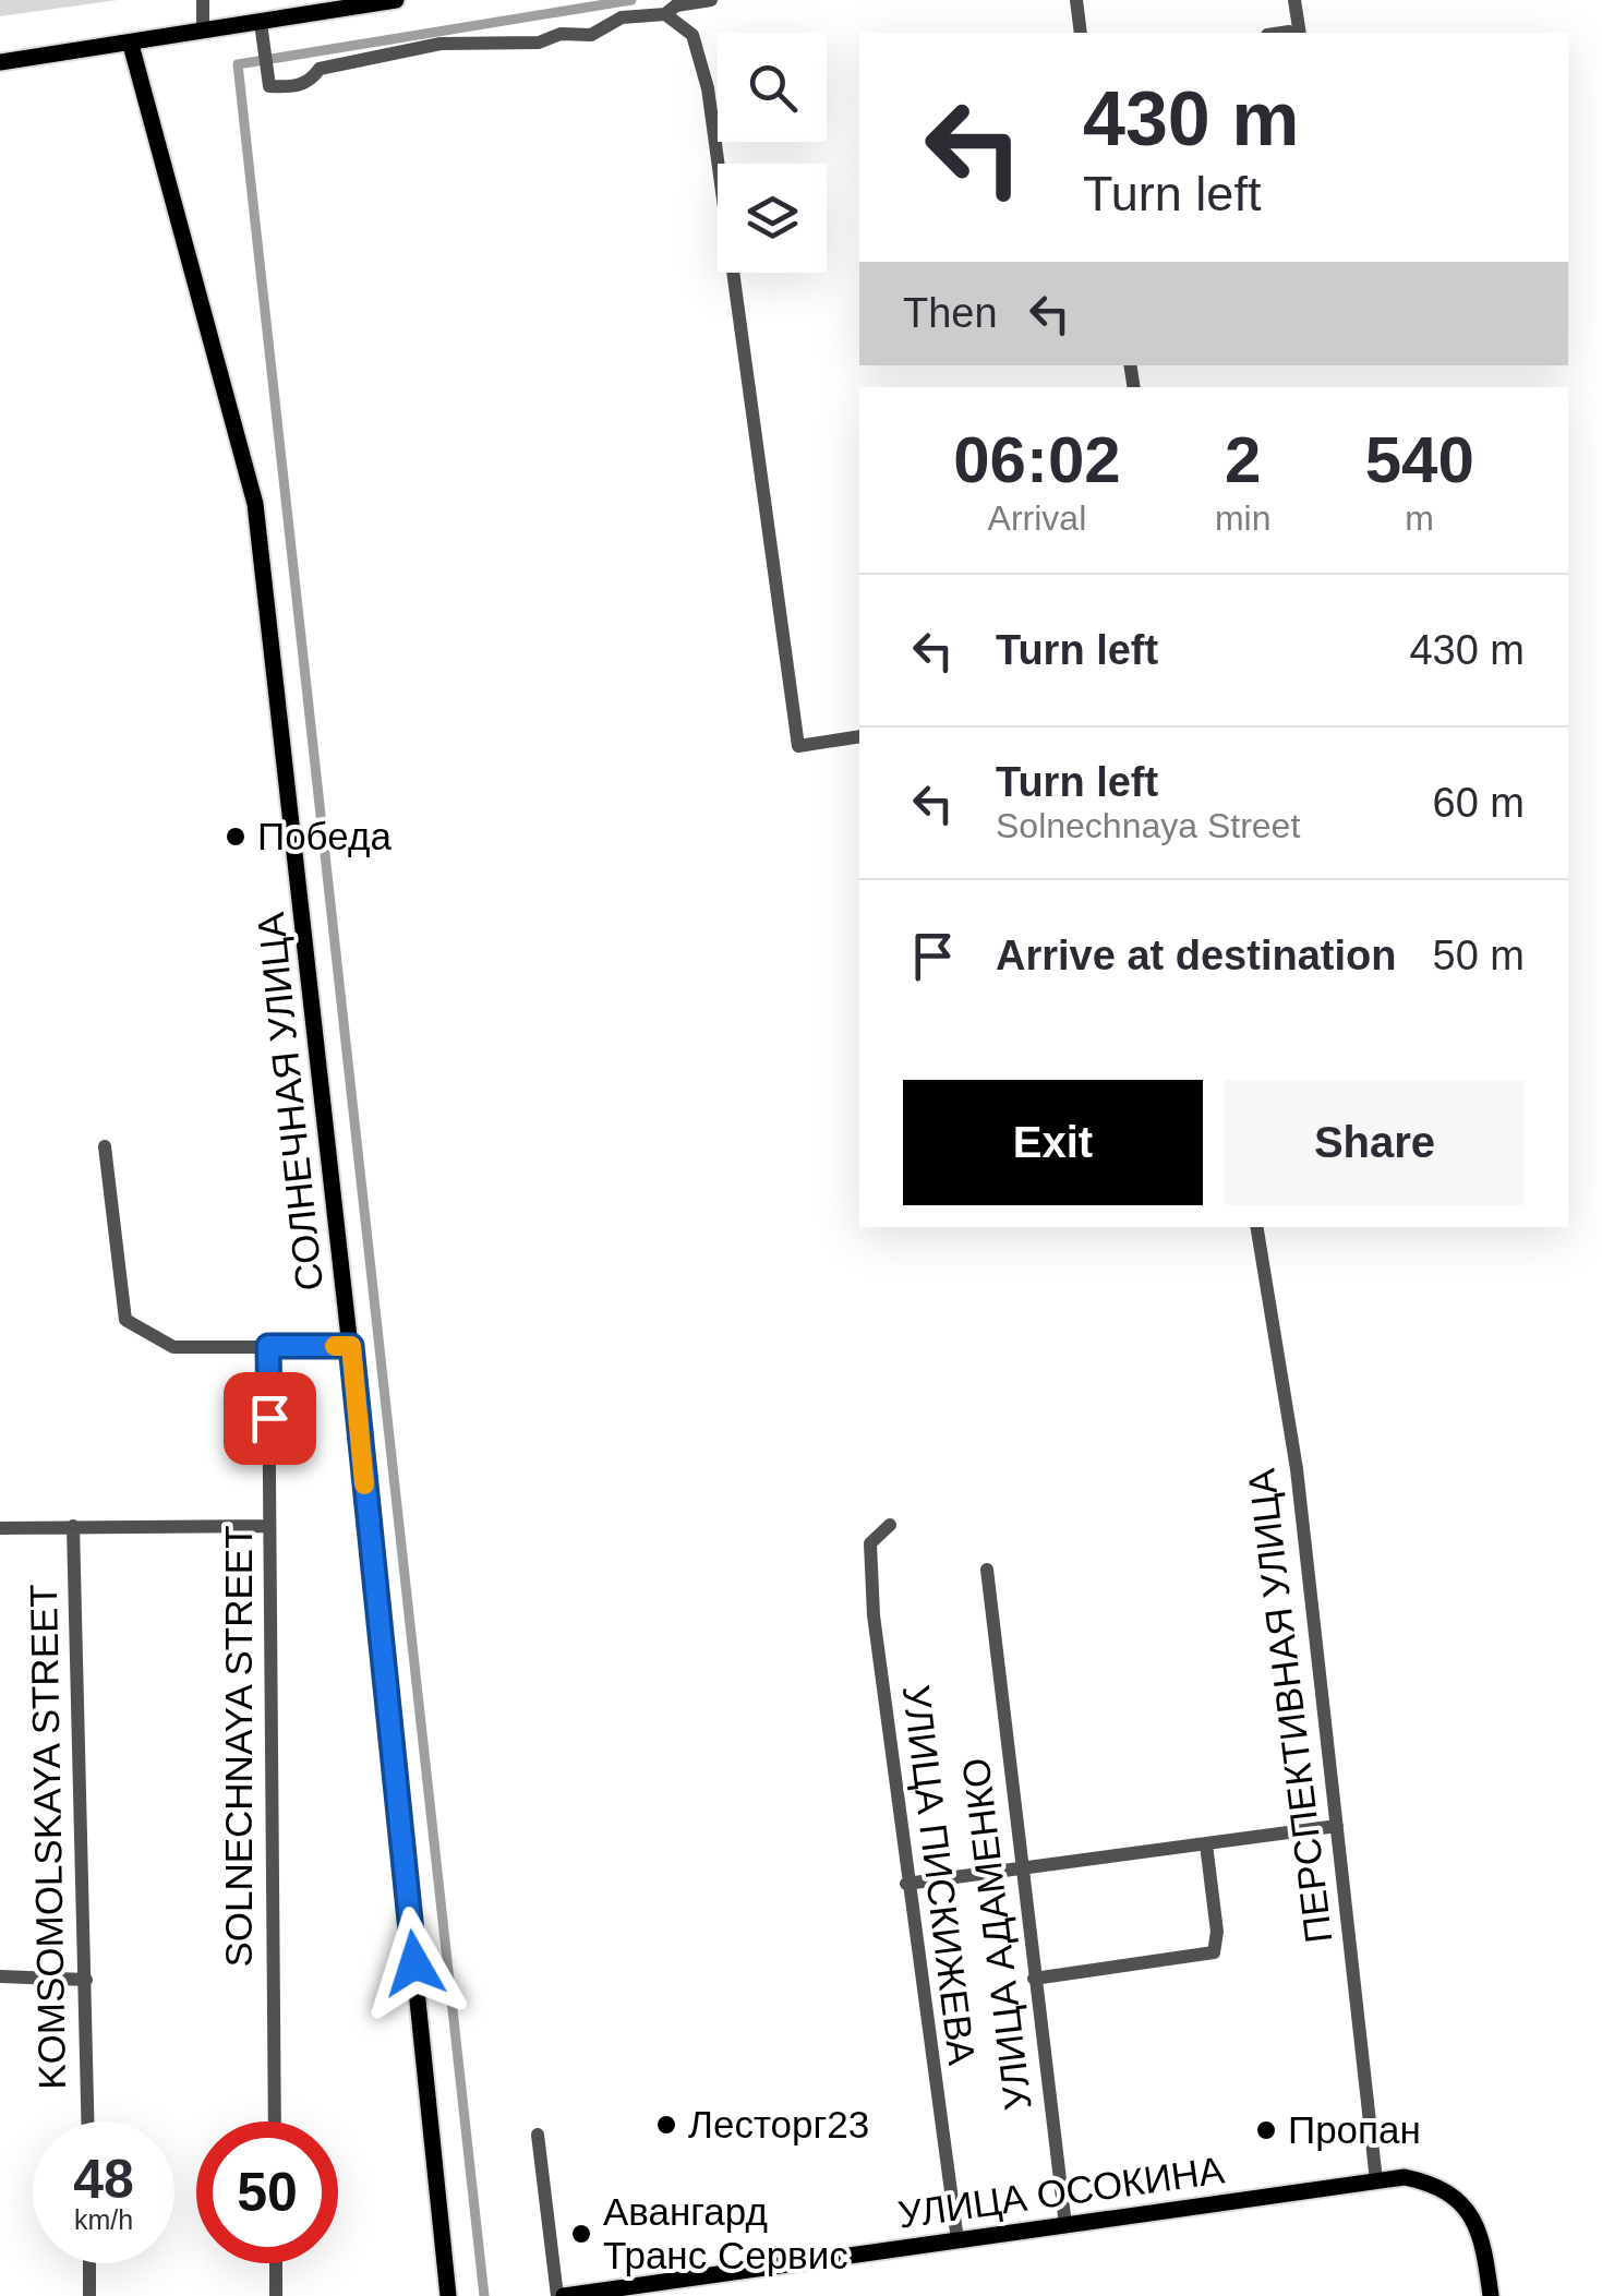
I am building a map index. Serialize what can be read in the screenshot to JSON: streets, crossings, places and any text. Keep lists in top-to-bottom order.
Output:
{
  "streets": {
    "main road": ["СОЛНЕЧНАЯ УЛИЦА", "УЛИЦА ОСОКИНА"],
    "street": [
      "ПЕРСПЕКТИВНАЯ УЛИЦА",
      "SOLNECHNAYA STREET",
      "KOMSOMOLSKAYA STREET",
      "УЛИЦА ПИСКИЖЕВА",
      "УЛИЦА АДАМЕНКО"
    ]
  },
  "crossings": [
    ["ПЕРСПЕКТИВНАЯ УЛИЦА", "УЛИЦА ОСОКИНА"],
    ["УЛИЦА ПИСКИЖЕВА", "УЛИЦА ОСОКИНА"],
    ["УЛИЦА АДАМЕНКО", "УЛИЦА ОСОКИНА"]
  ],
  "places": [
    "Победа",
    "Лесторг23",
    "Пропан",
    "Авангард Транс Сервис"
  ],
  "page": {
    "turn": ["430 m", "Turn left"],
    "then": "Then",
    "eta": [
      "06:02",
      "Arrival",
      "2",
      "min",
      "540",
      "m"
    ],
    "list": [
      {
        "name": "Turn left",
        "value": "430 m"
      },
      {
        "name": "Turn left",
        "note": "Solnechnaya Street",
        "value": "60 m"
      },
      {
        "name": "Arrive at destination",
        "value": "50 m"
      }
    ],
    "buttons": ["Exit", "Share"],
    "speed": "48 km/h",
    "limit": "50"
  }
}
